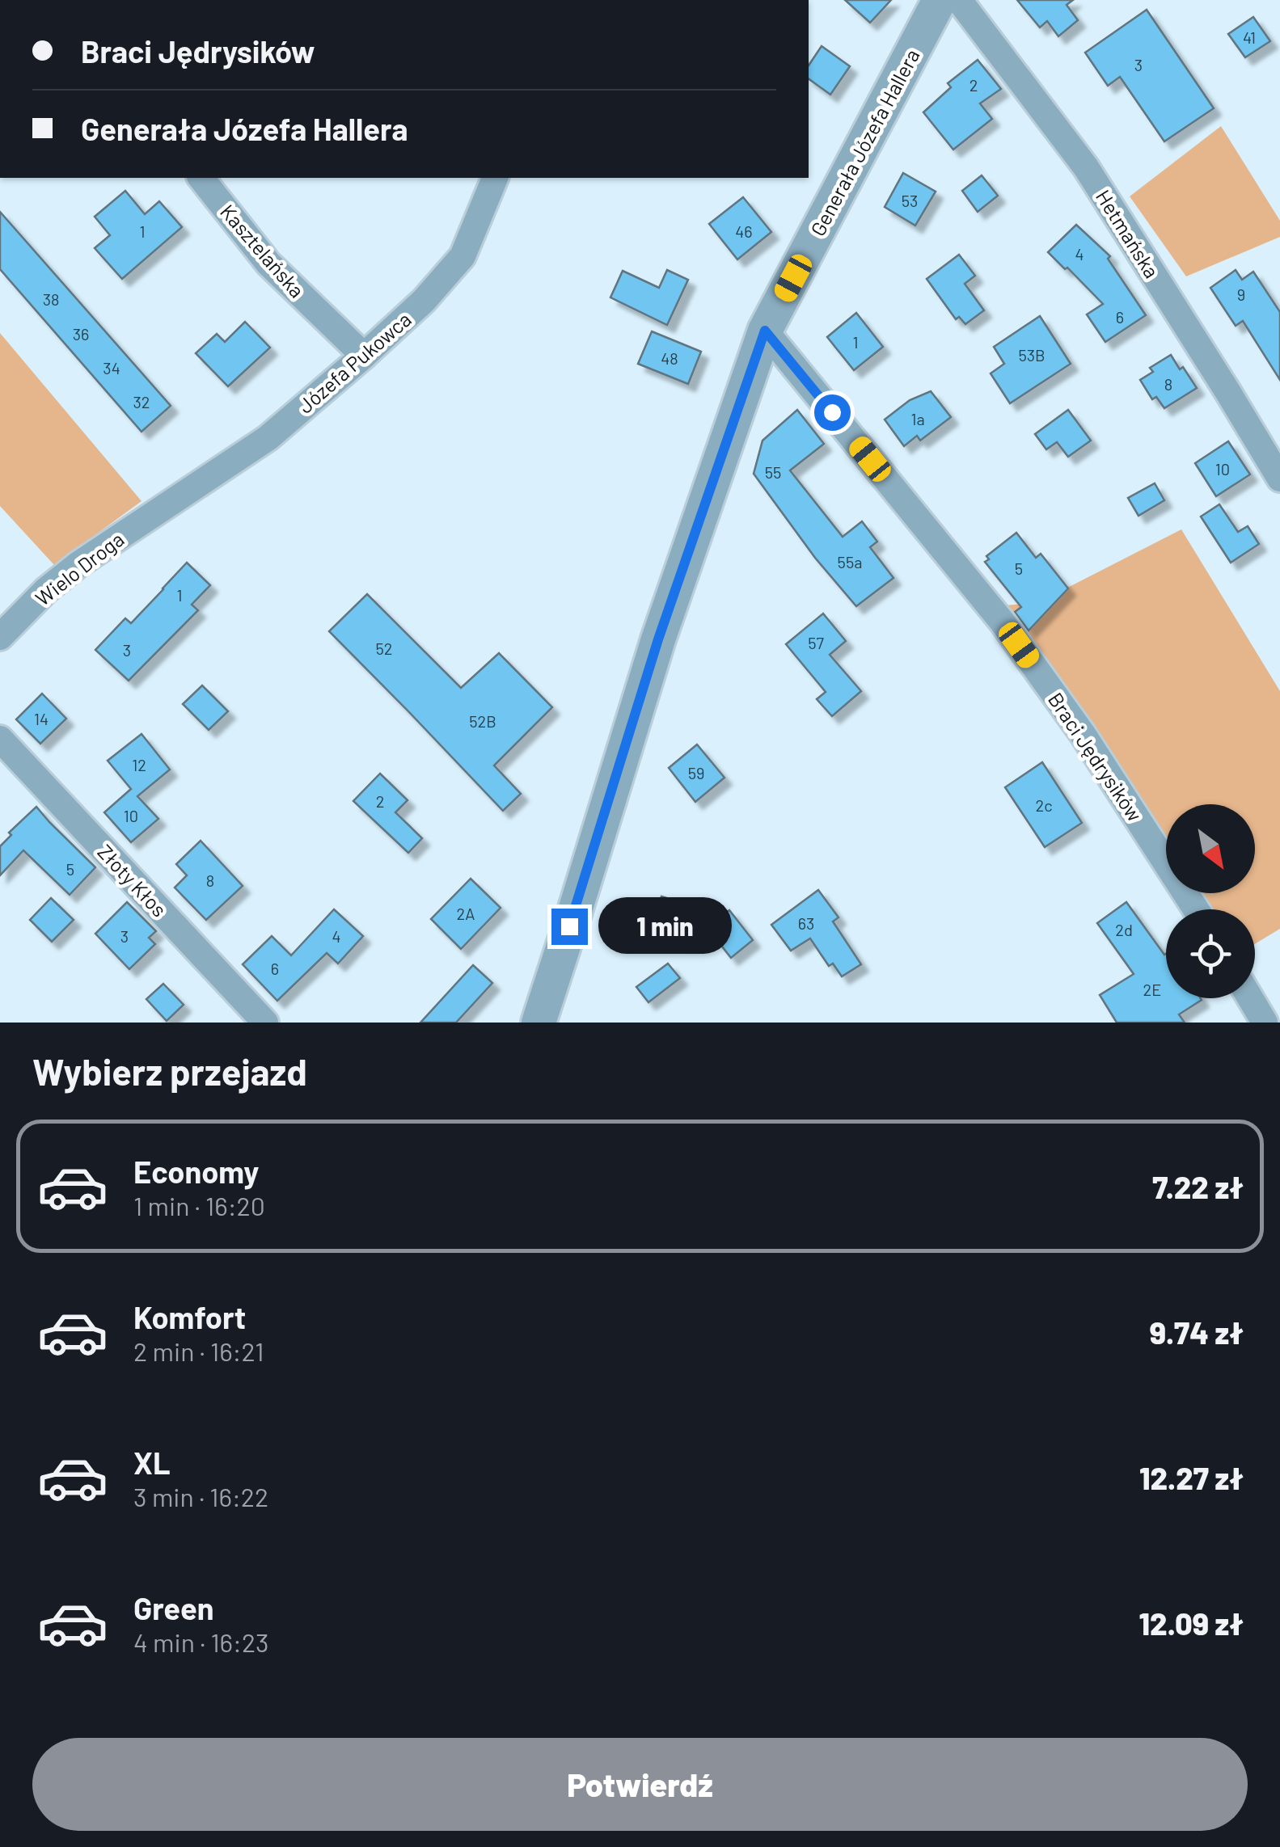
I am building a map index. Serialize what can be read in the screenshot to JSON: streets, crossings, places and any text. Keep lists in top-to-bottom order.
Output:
{
  "streets": {
    "street": [
      "Generała Józefa Hallera",
      "Hetmańska",
      "Kasztelańska",
      "Józefa Pukowca",
      "Wielo Droga",
      "Braci Jędrysików",
      "Złoty Kłos"
    ]
  },
  "crossings": [
    ["Generała Józefa Hallera", "Braci Jędrysików"],
    ["Kasztelańska", "Józefa Pukowca"],
    ["Józefa Pukowca", "Wielo Droga"]
  ],
  "house_numbers": [
    "41",
    "3",
    "2",
    "53",
    "1",
    "46",
    "4",
    "9",
    "38",
    "6",
    "36",
    "1",
    "53B",
    "48",
    "34",
    "8",
    "32",
    "1a",
    "10",
    "55",
    "55a",
    "5",
    "1",
    "57",
    "52",
    "3",
    "14",
    "52B",
    "12",
    "59",
    "2",
    "2c",
    "10",
    "5",
    "8",
    "2A",
    "63",
    "2d",
    "3",
    "4",
    "6",
    "2E"
  ],
  "north": "bottom right",
  "page": {
    "banner": ["Braci Jędrysików", "Generała Józefa Hallera"],
    "bubble": "1 min",
    "heading": "Wybierz przejazd",
    "list": [
      {
        "name": "Economy",
        "note": "1 min · 16:20",
        "value": "7.22 zł"
      },
      {
        "name": "Komfort",
        "note": "2 min · 16:21",
        "value": "9.74 zł"
      },
      {
        "name": "XL",
        "note": "3 min · 16:22",
        "value": "12.27 zł"
      },
      {
        "name": "Green",
        "note": "4 min · 16:23",
        "value": "12.09 zł"
      }
    ],
    "buttons": "Potwierdź"
  }
}
